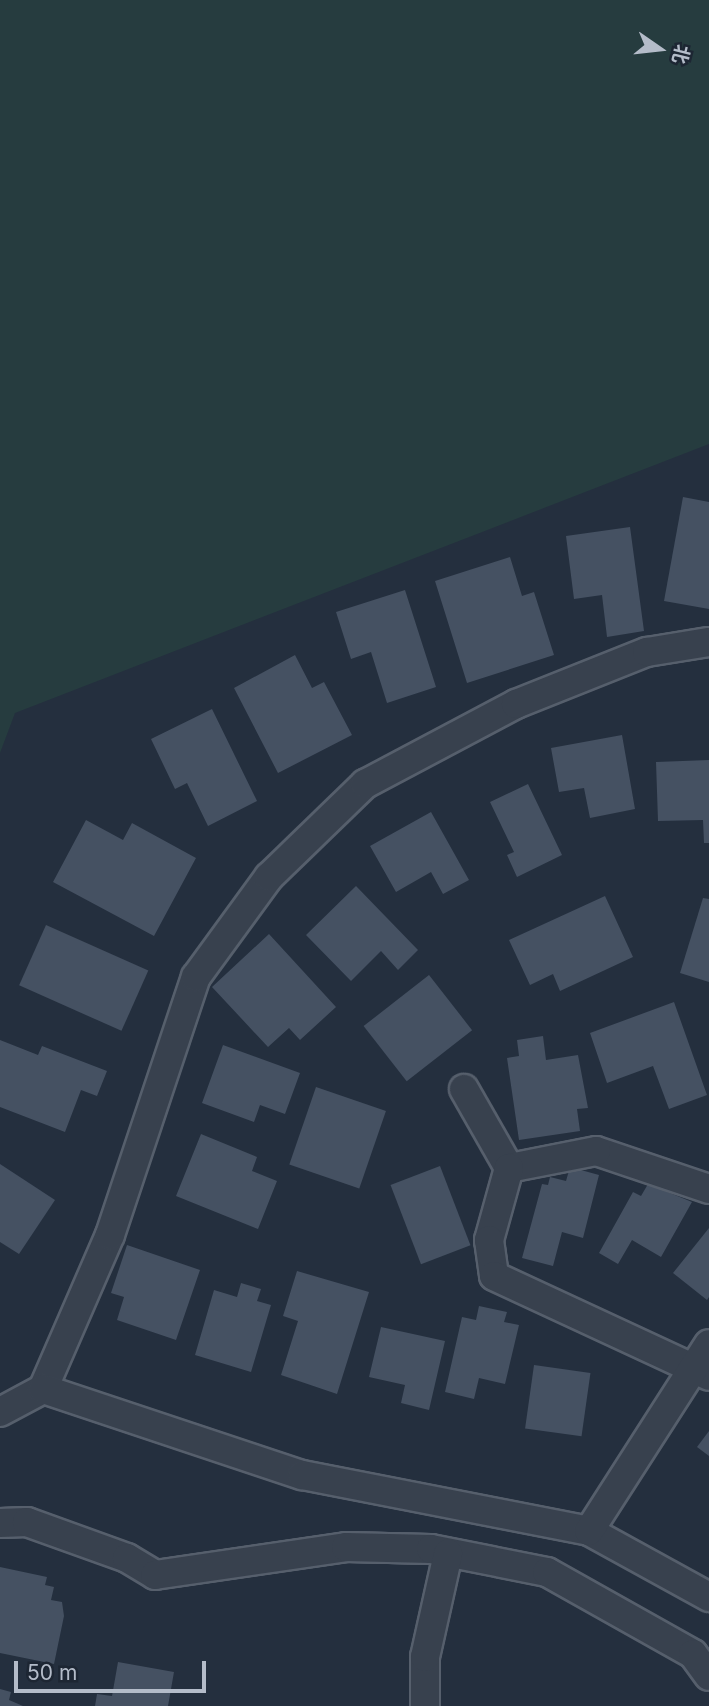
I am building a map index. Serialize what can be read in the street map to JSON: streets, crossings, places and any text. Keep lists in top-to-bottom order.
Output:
{
  "scale_bar": "50 m",
  "north": "right"
}
